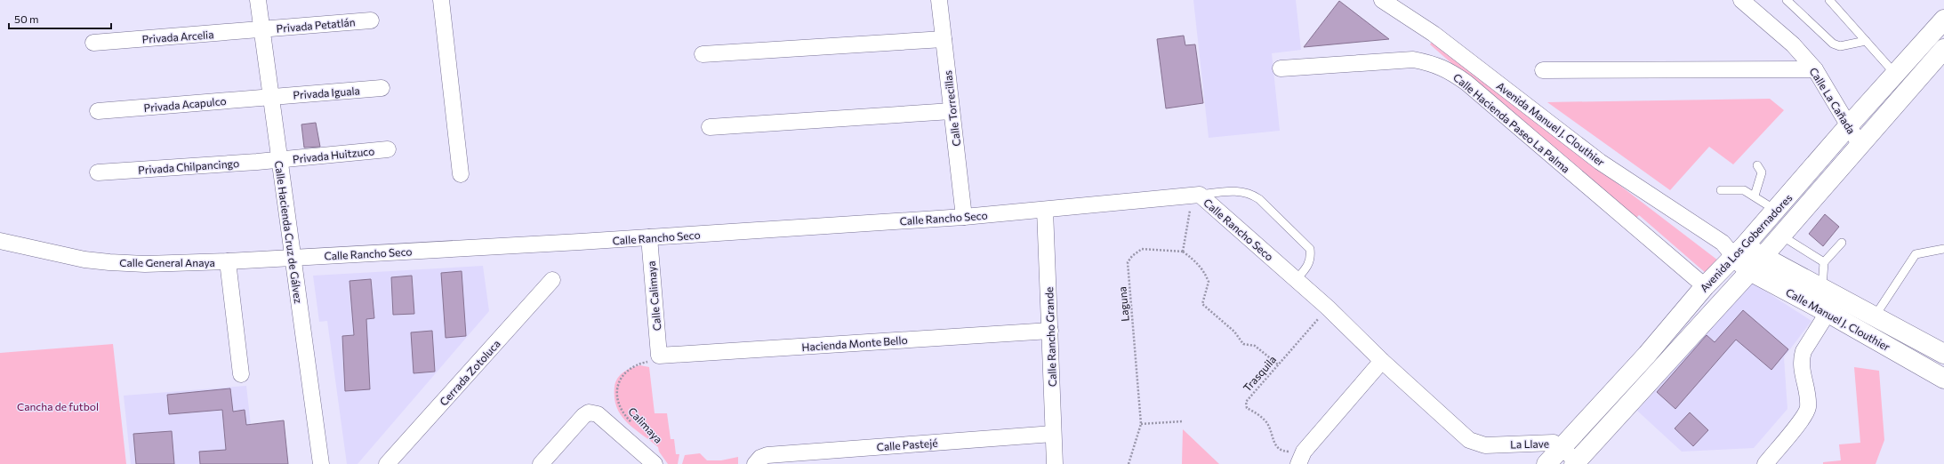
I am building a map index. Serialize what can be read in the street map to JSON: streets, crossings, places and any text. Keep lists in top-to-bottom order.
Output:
{
  "streets": {
    "street": [
      "Privada Petatlán",
      "Privada Arcelia",
      "Privada Iguala",
      "Calle La Cañada",
      "Privada Acapulco",
      "Calle Torrecillas",
      "Calle Hacienda Paseo La Palma",
      "Avenida Manuel J. Clouthier",
      "Privada Huitzuco",
      "Privada Chilpancingo",
      "Calle Rancho Seco",
      "Calle Hacienda Cruz de Gálvez",
      "Avenida Los Gobernadores",
      "Calle General Anaya",
      "Calle Calimaya",
      "Calle Manuel J. Clouthier",
      "Calle Rancho Grande",
      "Hacienda Monte Bello",
      "Cerrada Zotoluca",
      "La Llave",
      "Calle Pastejé"
    ],
    "path": ["Laguna", "Trasquila", "Calimaya"]
  },
  "crossings": [
    ["Privada Petatlán", "Privada Arcelia"],
    ["Privada Petatlán", "Calle Hacienda Cruz de Gálvez"],
    ["Privada Arcelia", "Calle Hacienda Cruz de Gálvez"],
    ["Privada Iguala", "Privada Acapulco"],
    ["Privada Iguala", "Calle Hacienda Cruz de Gálvez"],
    ["Calle La Cañada", "Avenida Los Gobernadores"],
    ["Privada Acapulco", "Calle Hacienda Cruz de Gálvez"],
    ["Calle Torrecillas", "Calle Rancho Seco"],
    ["Calle Hacienda Paseo La Palma", "Avenida Los Gobernadores"],
    ["Avenida Manuel J. Clouthier", "Avenida Los Gobernadores"],
    ["Avenida Manuel J. Clouthier", "Calle Manuel J. Clouthier"],
    ["Privada Huitzuco", "Privada Chilpancingo"],
    ["Privada Huitzuco", "Calle Hacienda Cruz de Gálvez"],
    ["Privada Chilpancingo", "Calle Hacienda Cruz de Gálvez"],
    ["Calle Rancho Seco", "Calle Hacienda Cruz de Gálvez"],
    ["Calle Rancho Seco", "Calle General Anaya"],
    ["Calle Rancho Seco", "Calle Calimaya"],
    ["Calle Rancho Seco", "Calle Rancho Grande"],
    ["Calle Rancho Seco", "Trasquila"],
    ["Calle Rancho Seco", "La Llave"],
    ["Calle Hacienda Cruz de Gálvez", "Calle General Anaya"],
    ["Avenida Los Gobernadores", "Calle Manuel J. Clouthier"],
    ["Avenida Los Gobernadores", "La Llave"],
    ["Calle Calimaya", "Hacienda Monte Bello"],
    ["Calle Calimaya", "Calimaya"],
    ["Calle Rancho Grande", "Hacienda Monte Bello"],
    ["Calle Rancho Grande", "Calle Pastejé"],
    ["Hacienda Monte Bello", "Calimaya"]
  ],
  "parks": ["Cancha de futbol"],
  "scale_bar": "50 m"
}
